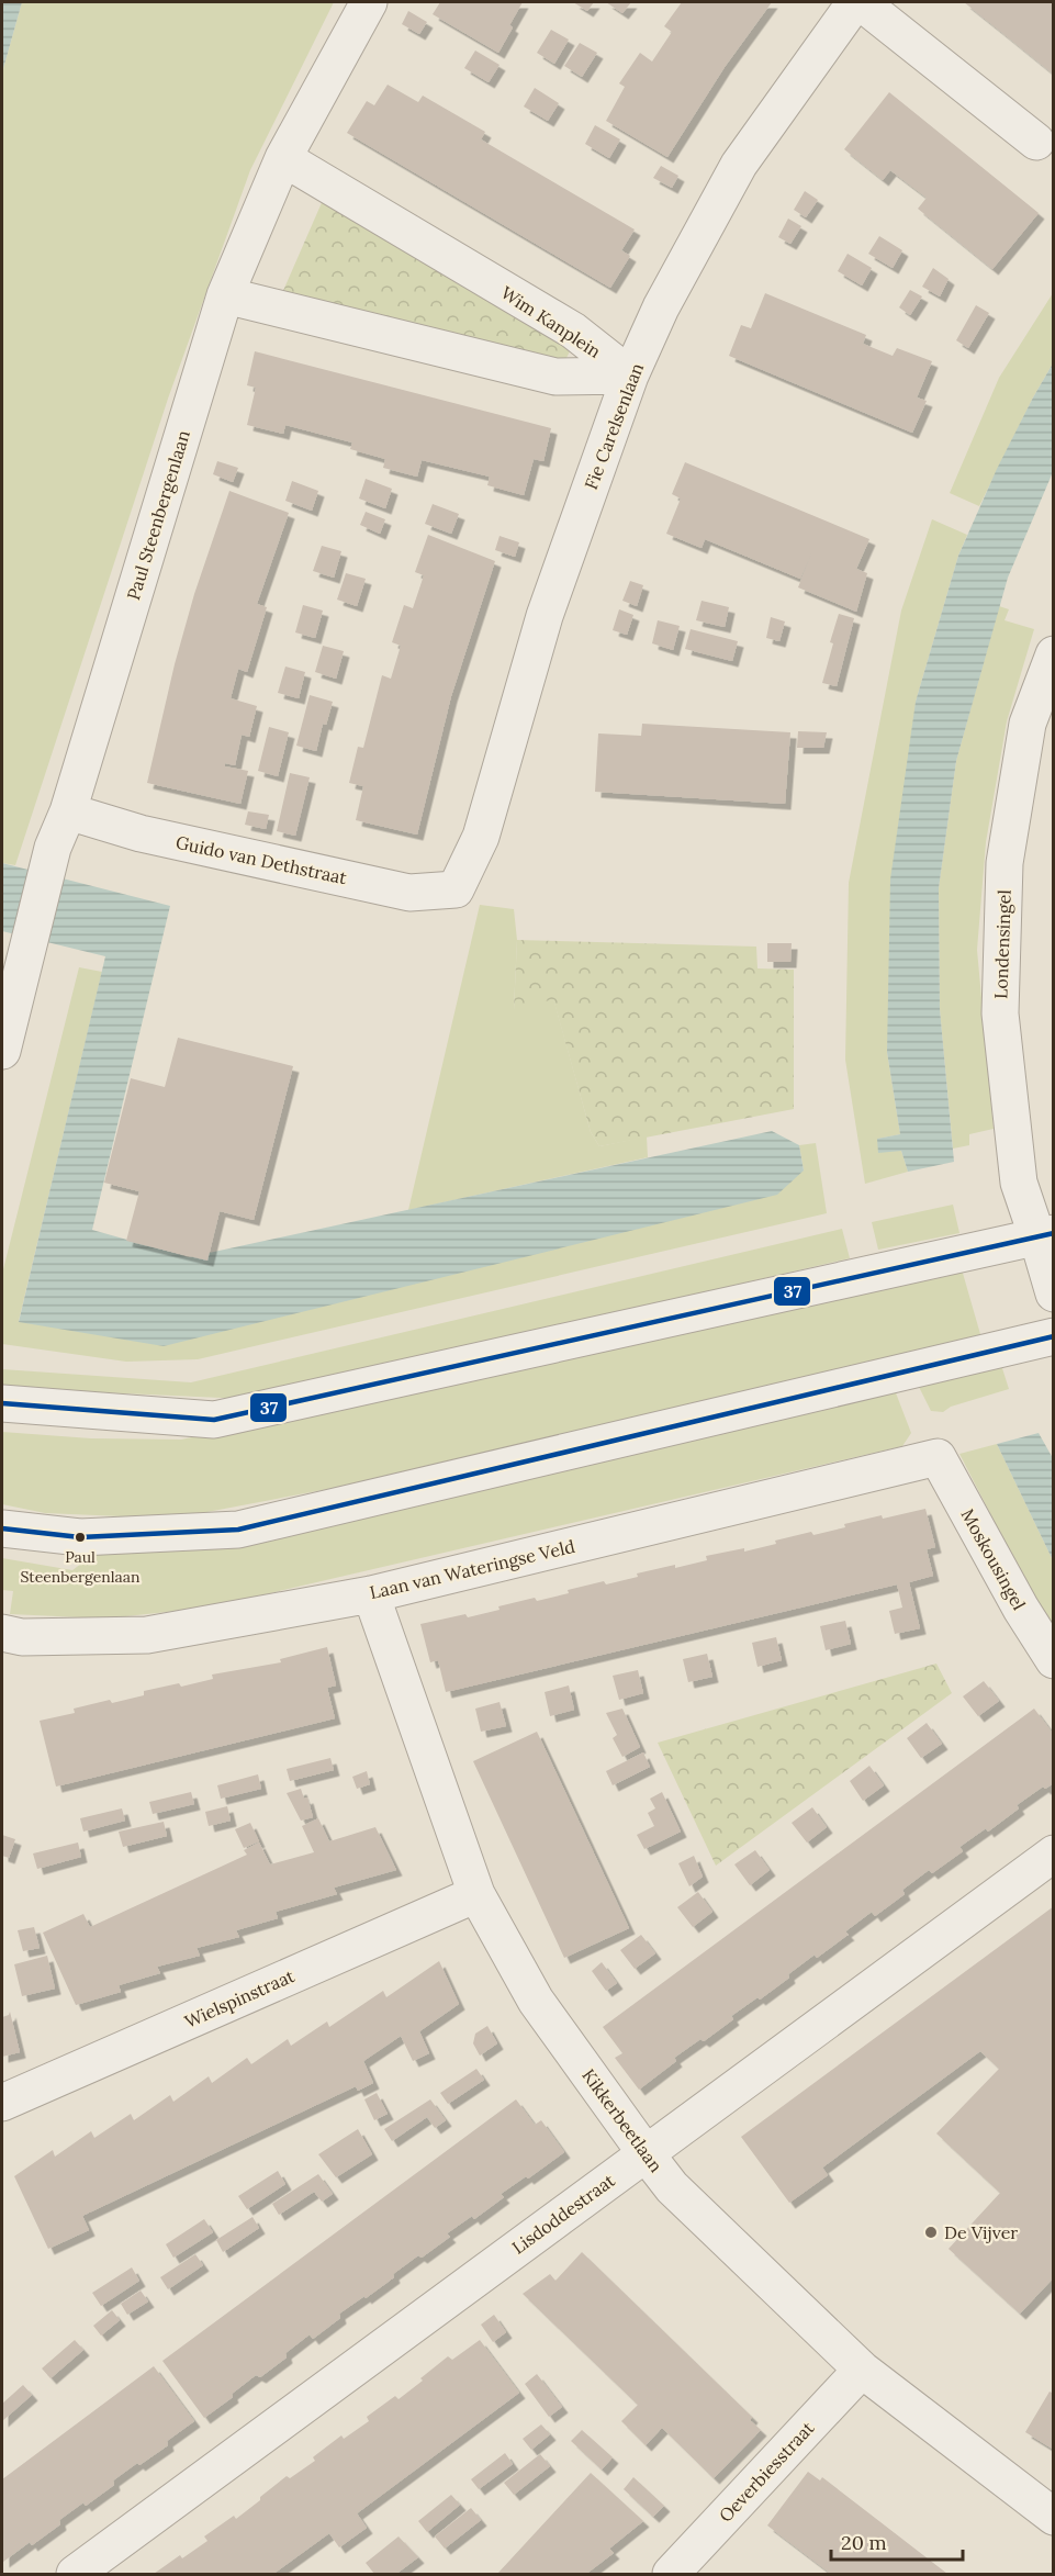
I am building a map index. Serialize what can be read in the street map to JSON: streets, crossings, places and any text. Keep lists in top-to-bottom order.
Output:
{
  "streets": {
    "street": [
      "Wim Kanplein",
      "Fie Carelsenlaan",
      "Paul Steenbergenlaan",
      "Guido van Dethstraat",
      "Londensingel",
      "Moskousingel",
      "Laan van Wateringse Veld",
      "Wielspinstraat",
      "Kikkerbeetlaan",
      "Lisdoddestraat",
      "Oeverbiesstraat"
    ]
  },
  "crossings": [
    ["Wim Kanplein", "Fie Carelsenlaan"],
    ["Wim Kanplein", "Paul Steenbergenlaan"],
    ["Fie Carelsenlaan", "Guido van Dethstraat"],
    ["Paul Steenbergenlaan", "Guido van Dethstraat"],
    ["Moskousingel", "Laan van Wateringse Veld"],
    ["Laan van Wateringse Veld", "Kikkerbeetlaan"],
    ["Wielspinstraat", "Kikkerbeetlaan"],
    ["Kikkerbeetlaan", "Lisdoddestraat"],
    ["Kikkerbeetlaan", "Oeverbiesstraat"]
  ],
  "places": ["Paul Steenbergenlaan", "De Vijver"],
  "lines": ["transit line 37"],
  "scale_bar": "20 m"
}
